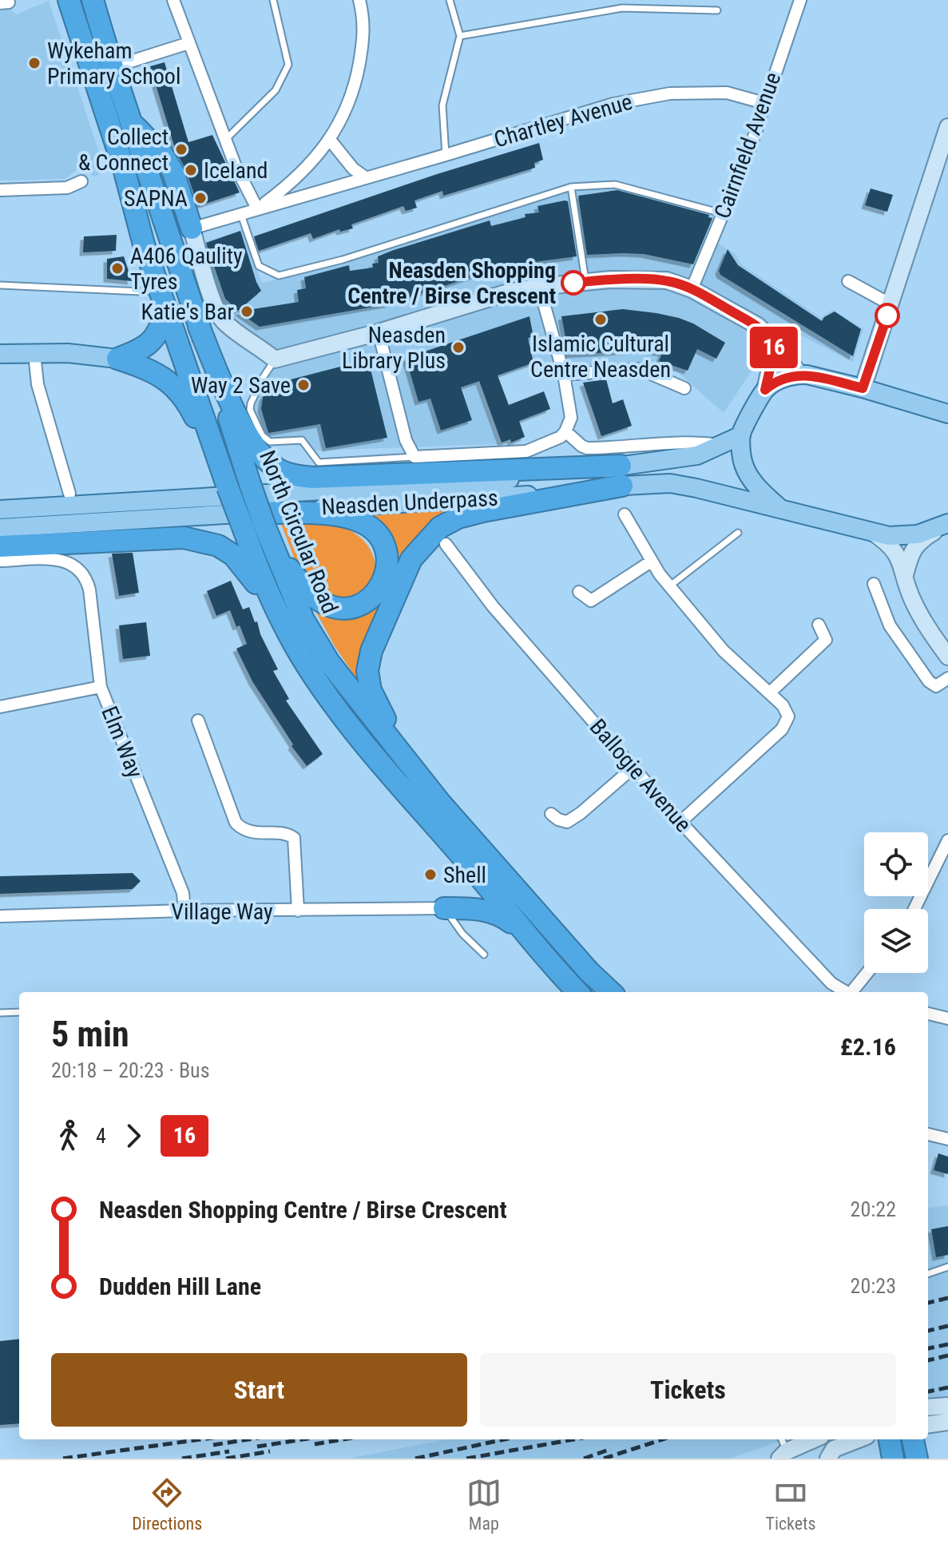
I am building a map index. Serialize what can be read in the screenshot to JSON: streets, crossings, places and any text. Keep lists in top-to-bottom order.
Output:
{
  "streets": {
    "highway": ["North Circular Road"],
    "main road": ["Neasden Underpass"],
    "street": [
      "Chartley Avenue",
      "Cairnfield Avenue",
      "Elm Way",
      "Ballogie Avenue",
      "Village Way"
    ]
  },
  "crossings": [
    ["Chartley Avenue", "Cairnfield Avenue"],
    ["Elm Way", "Village Way"]
  ],
  "places": [
    "Wykeham Primary School",
    "Collect & Connect",
    "Iceland",
    "SAPNA",
    "A406 Qaulity Tyres",
    "Neasden Shopping Centre / Birse Crescent",
    "Katie's Bar",
    "Islamic Cultural Centre Neasden",
    "Neasden Library Plus",
    "Way 2 Save",
    "Shell"
  ],
  "lines": ["bus line 16"],
  "page": {
    "on_map": "16",
    "heading": ["5 min", "20:18 – 20:23 · Bus", "£2.16"],
    "legs": ["4", "16"],
    "list": [
      {
        "name": "Neasden Shopping Centre / Birse Crescent",
        "value": "20:22"
      },
      {
        "name": "Dudden Hill Lane",
        "value": "20:23"
      }
    ],
    "buttons": ["Start", "Tickets"],
    "tabs": ["Directions", "Map", "Tickets"]
  }
}
